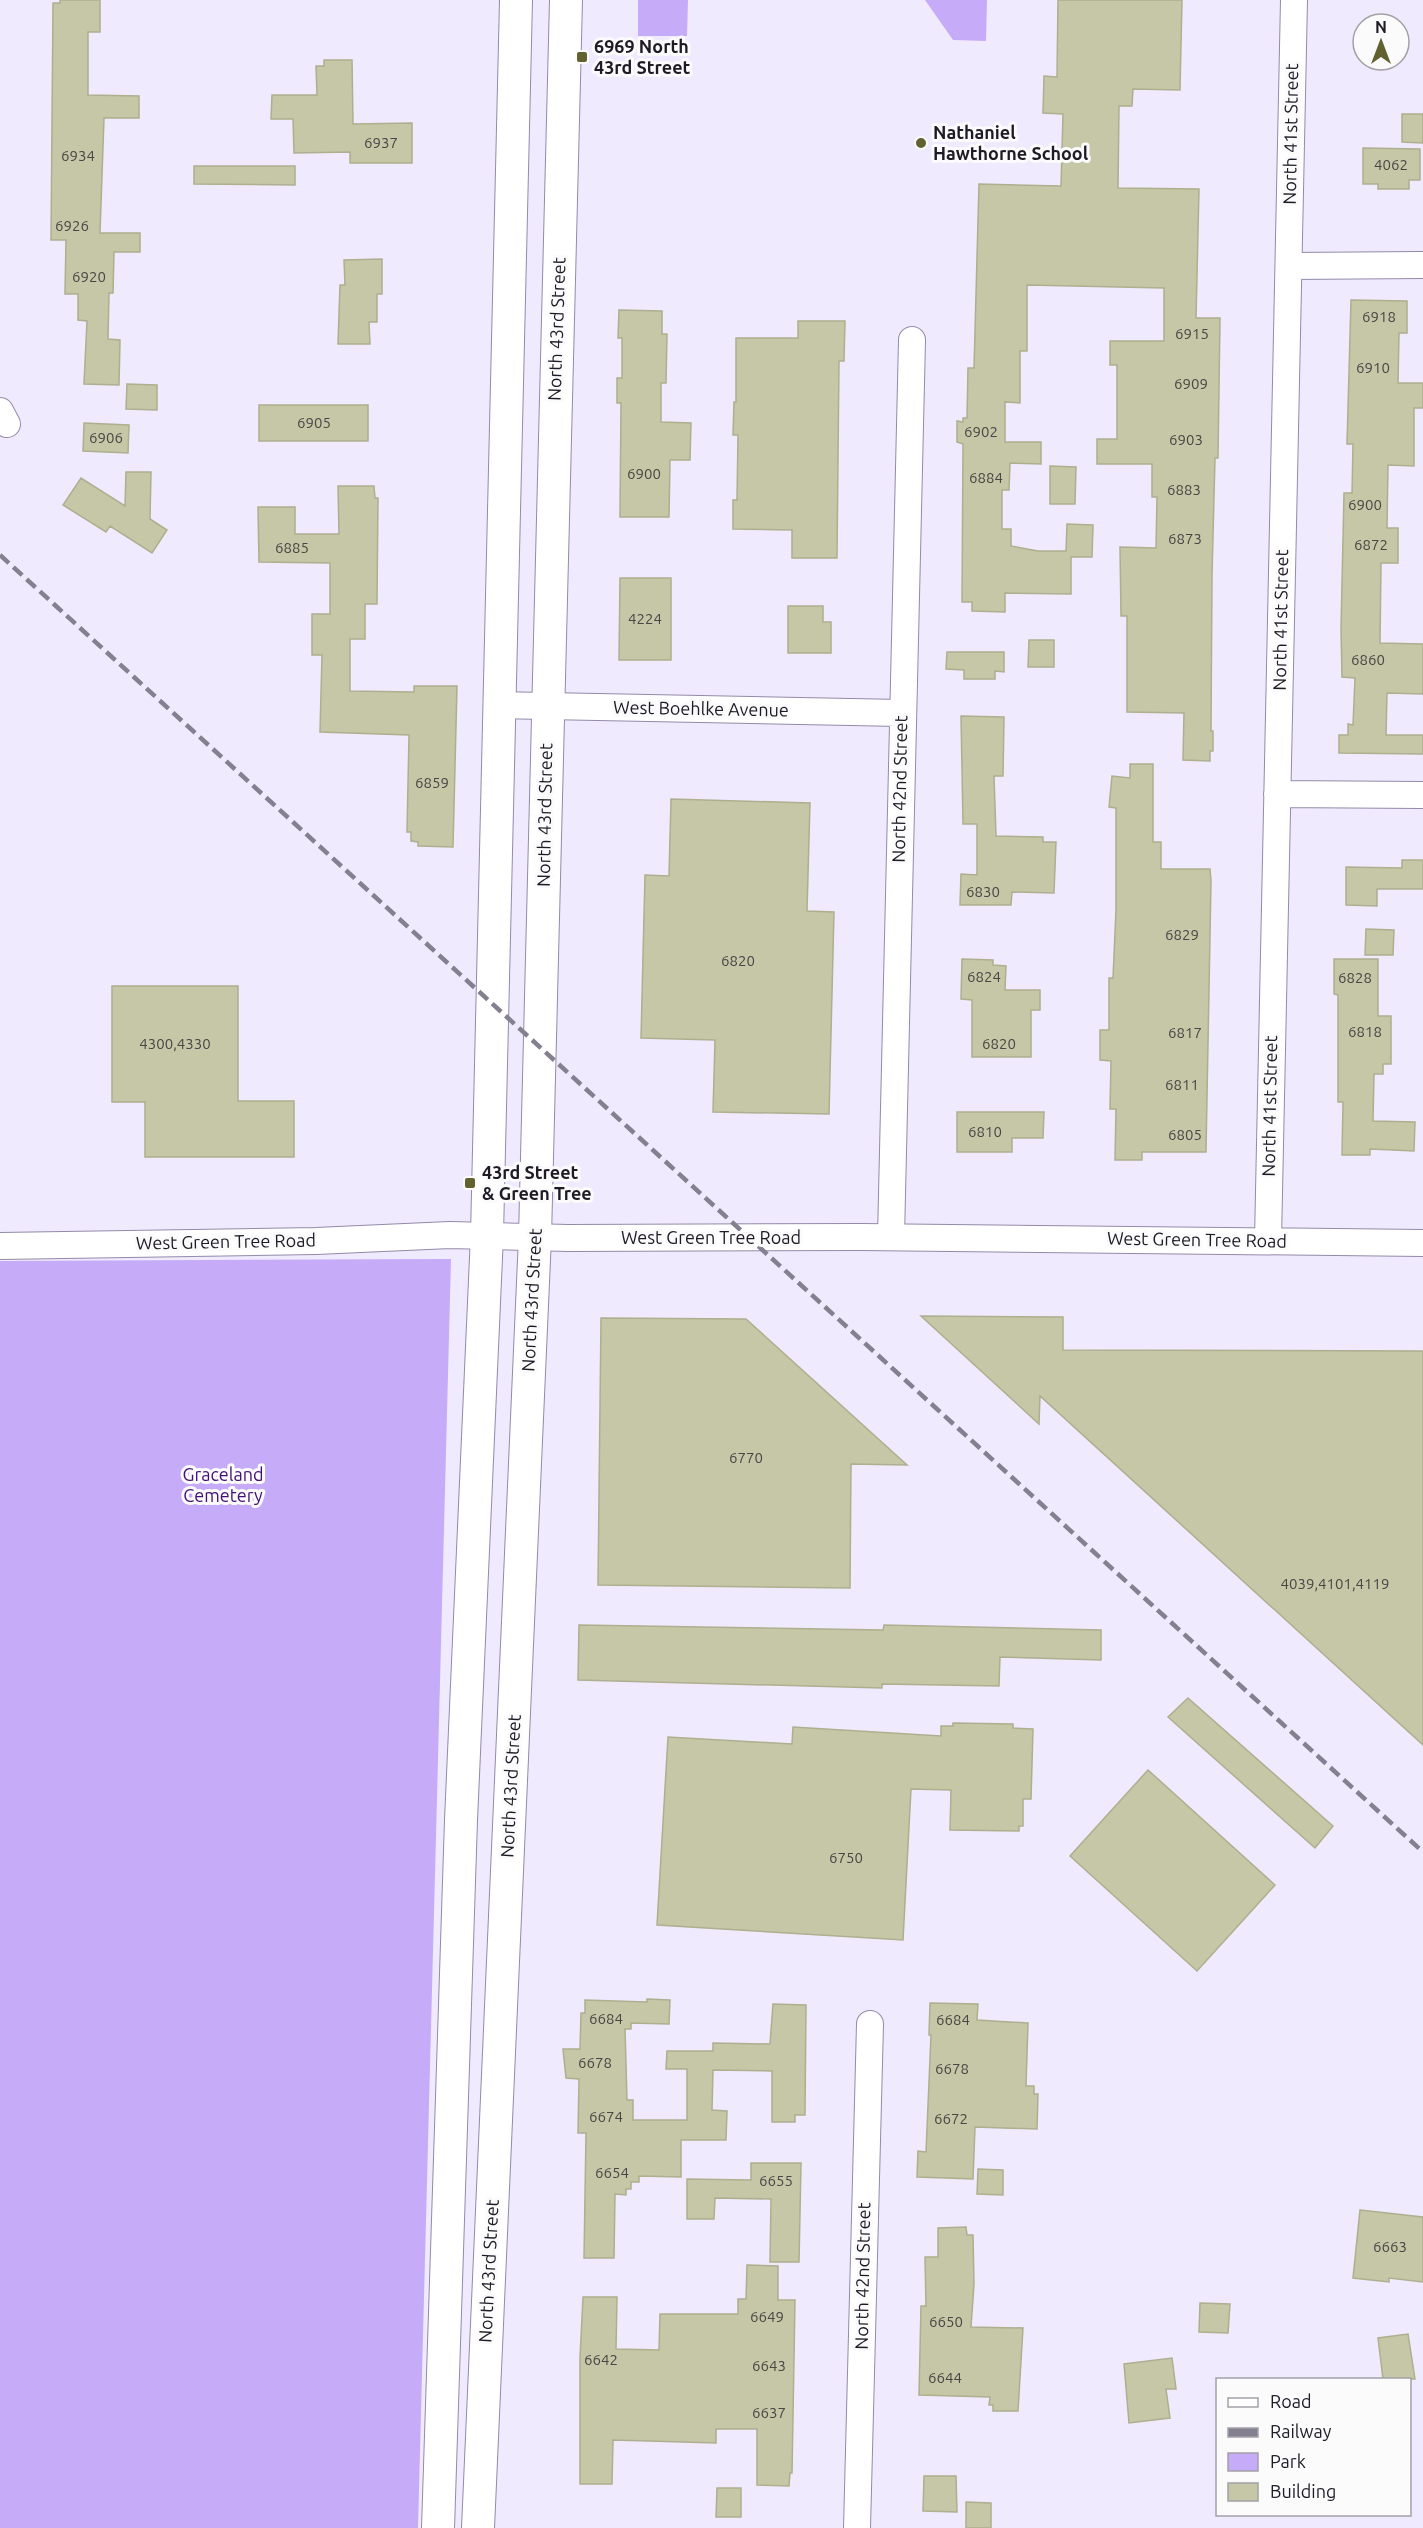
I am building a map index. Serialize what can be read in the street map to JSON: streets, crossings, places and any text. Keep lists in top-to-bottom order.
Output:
{
  "streets": {
    "main road": ["North 43rd Street"],
    "street": [
      "North 41st Street",
      "West Boehlke Avenue",
      "North 42nd Street",
      "West Green Tree Road"
    ]
  },
  "crossings": [
    ["North 41st Street", "West Green Tree Road"],
    ["North 43rd Street", "West Boehlke Avenue"],
    ["North 43rd Street", "West Green Tree Road"],
    ["West Boehlke Avenue", "North 42nd Street"],
    ["North 42nd Street", "West Green Tree Road"]
  ],
  "parks": ["Graceland Cemetery"],
  "places": {
    "transit": ["6969 North 43rd Street", "43rd Street & Green Tree"],
    "other": ["Nathaniel Hawthorne School"]
  },
  "house_numbers": [
    "6937",
    "6934",
    "4062",
    "6926",
    "6920",
    "6918",
    "6915",
    "6910",
    "6909",
    "6905",
    "6902",
    "6906",
    "6903",
    "6900",
    "6884",
    "6883",
    "6900",
    "6873",
    "6872",
    "6885",
    "4224",
    "6860",
    "6859",
    "6830",
    "6829",
    "6820",
    "6824",
    "6828",
    "6818",
    "6817",
    "4300,4330",
    "6820",
    "6811",
    "6810",
    "6805",
    "6770",
    "4039,4101,4119",
    "6750",
    "6684",
    "6684",
    "6678",
    "6678",
    "6674",
    "6672",
    "6654",
    "6655",
    "6663",
    "6649",
    "6650",
    "6642",
    "6643",
    "6644",
    "6637"
  ],
  "legend": [
    "Road",
    "Railway",
    "Park",
    "Building"
  ],
  "north": "top"
}
